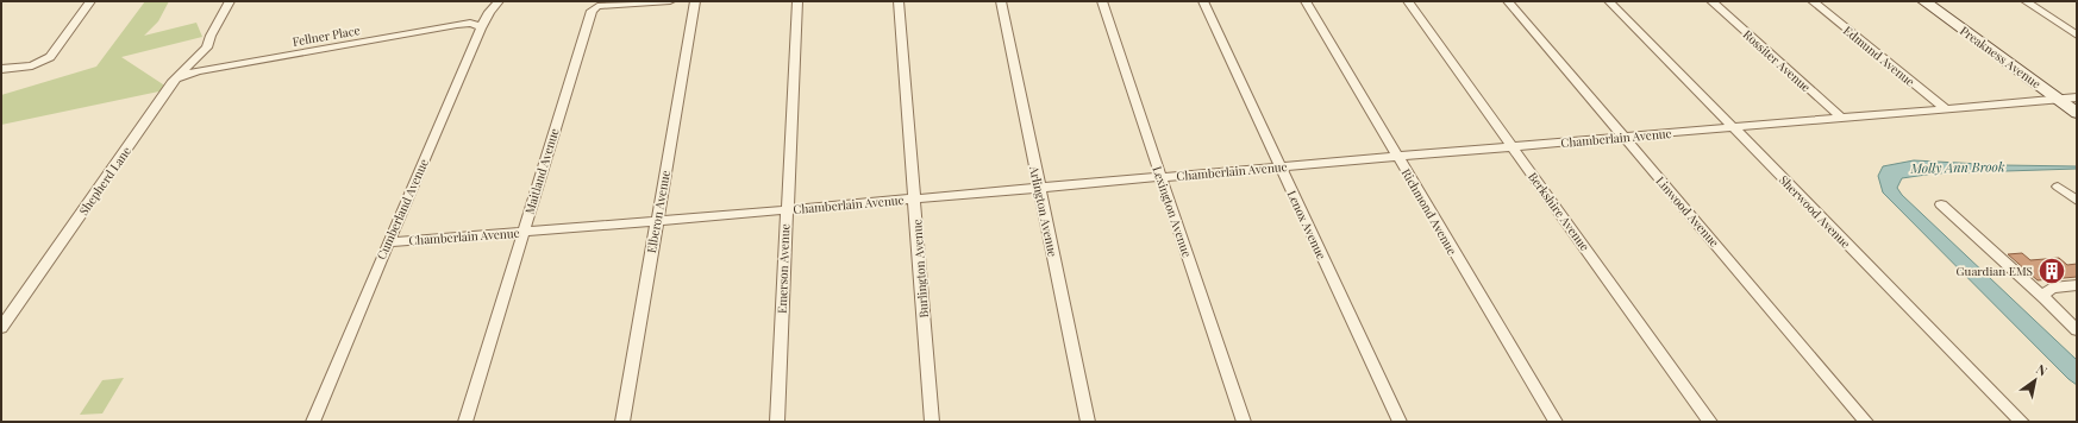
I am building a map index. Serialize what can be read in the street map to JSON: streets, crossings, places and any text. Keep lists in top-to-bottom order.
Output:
{
  "streets": {
    "main road": ["Preakness Avenue"],
    "street": [
      "Fellner Place",
      "Edmund Avenue",
      "Rossiter Avenue",
      "Chamberlain Avenue",
      "Maitland Avenue",
      "Shepherd Lane",
      "Cumberland Avenue",
      "Elberon Avenue",
      "Arlington Avenue",
      "Lexington Avenue",
      "Richmond Avenue",
      "Berkshire Avenue",
      "Linwood Avenue",
      "Sherwood Avenue",
      "Lenox Avenue",
      "Emerson Avenue",
      "Burlington Avenue"
    ]
  },
  "crossings": [
    ["Fellner Place", "Shepherd Lane"],
    ["Fellner Place", "Cumberland Avenue"],
    ["Edmund Avenue", "Chamberlain Avenue"],
    ["Preakness Avenue", "Chamberlain Avenue"],
    ["Rossiter Avenue", "Chamberlain Avenue"],
    ["Chamberlain Avenue", "Maitland Avenue"],
    ["Chamberlain Avenue", "Cumberland Avenue"],
    ["Chamberlain Avenue", "Elberon Avenue"],
    ["Chamberlain Avenue", "Arlington Avenue"],
    ["Chamberlain Avenue", "Lexington Avenue"],
    ["Chamberlain Avenue", "Richmond Avenue"],
    ["Chamberlain Avenue", "Berkshire Avenue"],
    ["Chamberlain Avenue", "Linwood Avenue"],
    ["Chamberlain Avenue", "Sherwood Avenue"],
    ["Chamberlain Avenue", "Lenox Avenue"],
    ["Chamberlain Avenue", "Emerson Avenue"],
    ["Chamberlain Avenue", "Burlington Avenue"]
  ],
  "water": ["Molly Ann Brook"],
  "places": {
    "building": ["Guardian EMS"]
  },
  "north": "top right"
}
